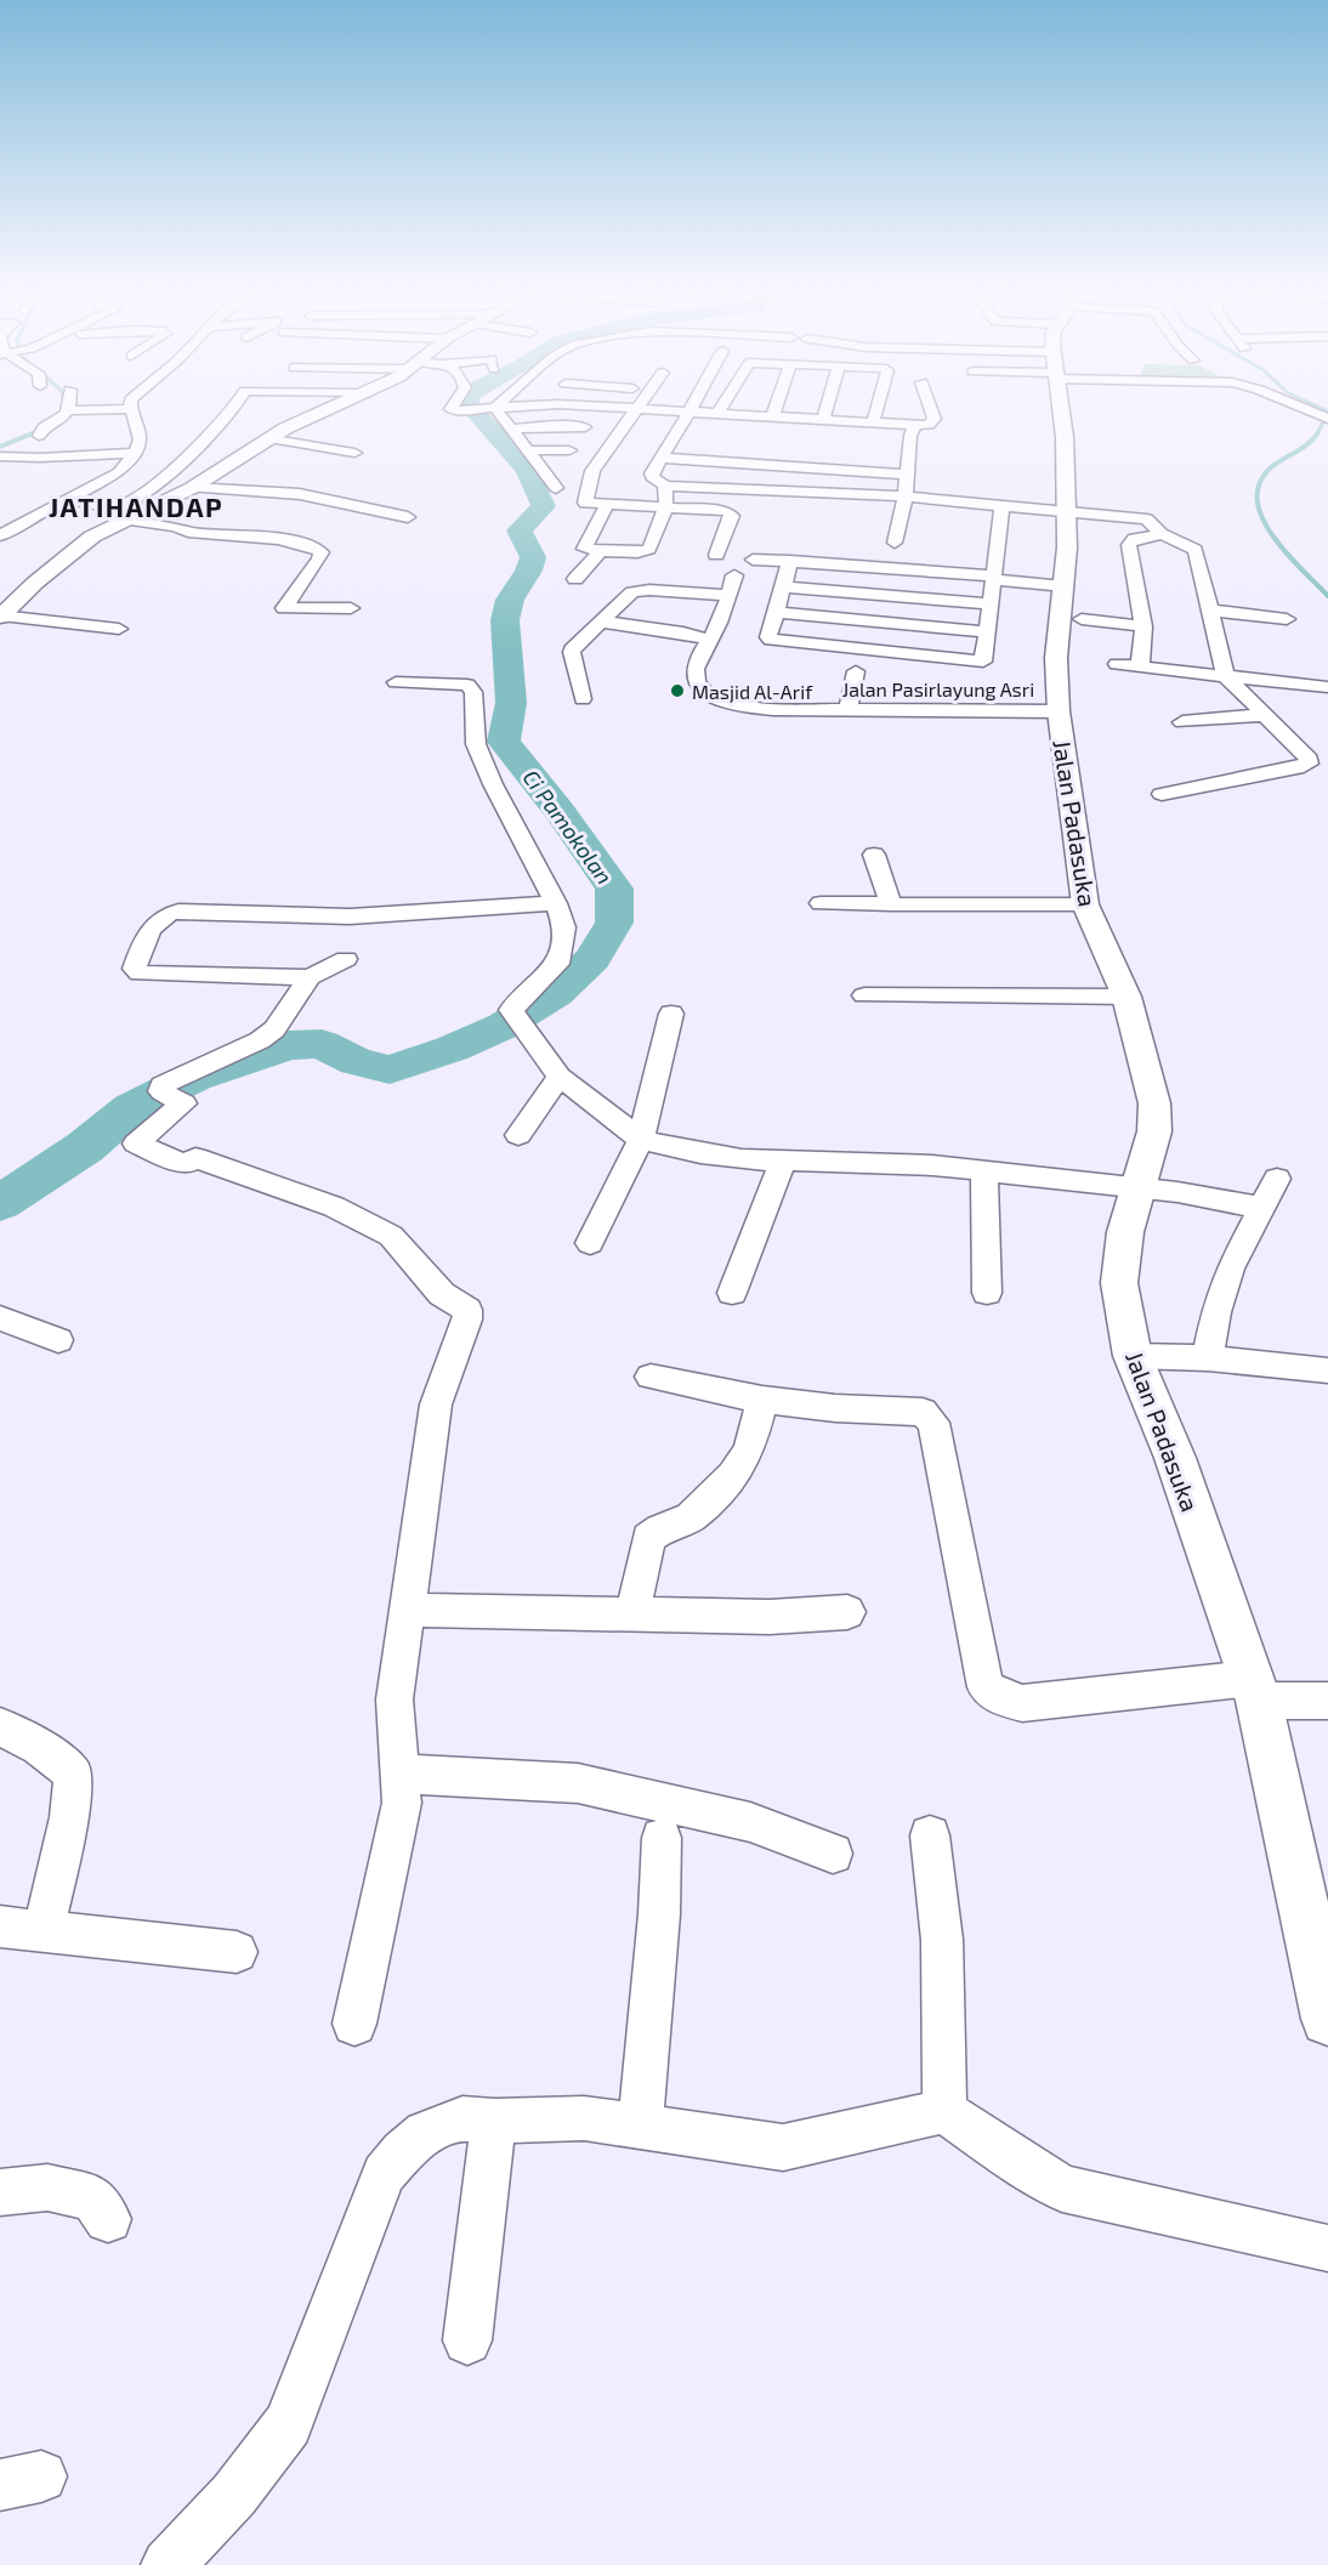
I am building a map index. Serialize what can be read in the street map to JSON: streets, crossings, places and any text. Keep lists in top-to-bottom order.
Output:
{
  "streets": {
    "street": ["Jalan Pasirlayung Asri", "Jalan Padasuka"]
  },
  "crossings": [
    ["Jalan Pasirlayung Asri", "Jalan Padasuka"]
  ],
  "districts": ["JATIHANDAP"],
  "water": ["Ci Pamokolan"],
  "places": ["Masjid Al-Arif"]
}
